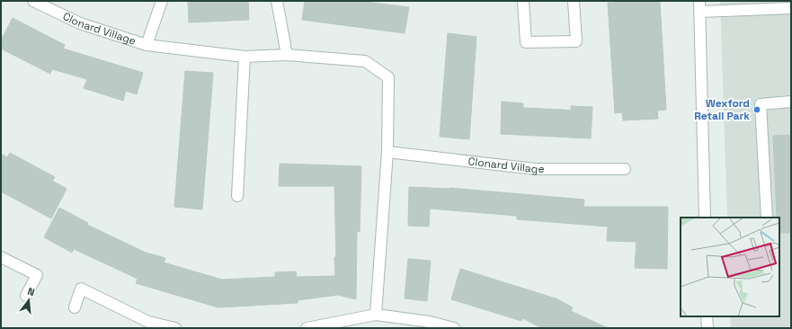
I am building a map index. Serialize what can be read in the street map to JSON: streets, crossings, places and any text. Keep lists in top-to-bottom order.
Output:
{
  "streets": {
    "street": ["Clonard Village"]
  },
  "places": ["Wexford Retail Park"],
  "north": "top"
}
